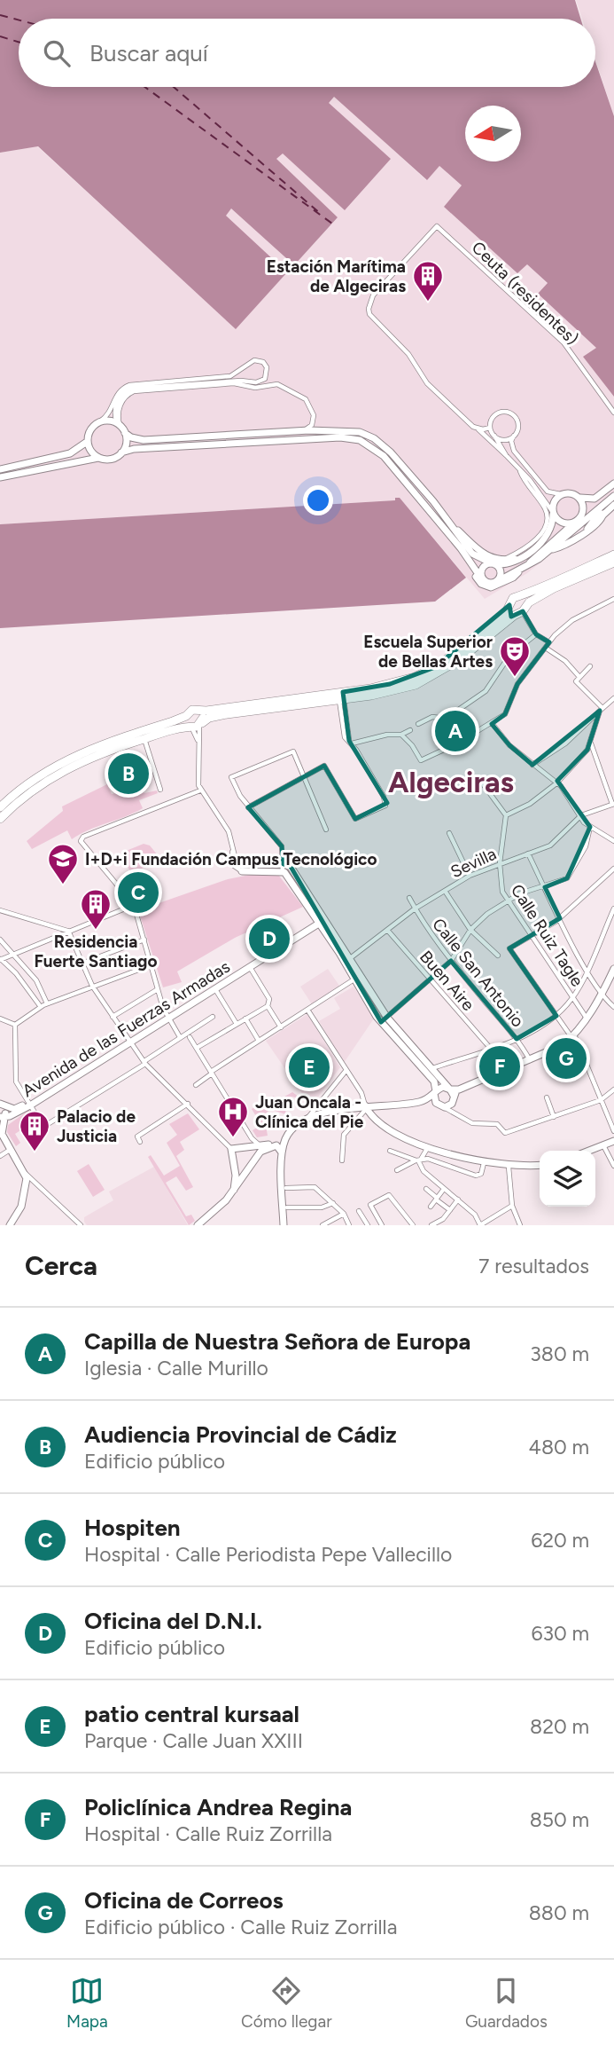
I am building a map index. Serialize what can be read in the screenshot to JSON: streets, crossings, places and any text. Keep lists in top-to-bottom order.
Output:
{
  "streets": {
    "main road": ["Avenida de las Fuerzas Armadas"],
    "street": [
      "Ceuta (residentes)",
      "Sevilla",
      "Calle Ruiz Tagle",
      "Calle San Antonio",
      "Buen Aire"
    ]
  },
  "crossings": [
    ["Sevilla", "Calle Ruiz Tagle"],
    ["Sevilla", "Calle San Antonio"],
    ["Sevilla", "Buen Aire"]
  ],
  "districts": ["Algeciras"],
  "places": {
    "building": ["Estación Marítima de Algeciras", "Residencia Fuerte Santiago", "Palacio de Justicia"],
    "theatre": ["Escuela Superior de Bellas Artes"],
    "school or university": ["I+D+i Fundación Campus Tecnológico"],
    "hospital": ["Juan Oncala - Clínica del Pie"]
  },
  "north": "left",
  "page": {
    "search": "Buscar aquí",
    "pins": [
      "A",
      "B",
      "C",
      "D",
      "G",
      "F",
      "E"
    ],
    "heading": ["Cerca", "7 resultados"],
    "list": [
      {
        "mark": "A",
        "name": "Capilla de Nuestra Señora de Europa",
        "note": "Iglesia · Calle Murillo",
        "value": "380 m"
      },
      {
        "mark": "B",
        "name": "Audiencia Provincial de Cádiz",
        "note": "Edificio público",
        "value": "480 m"
      },
      {
        "mark": "C",
        "name": "Hospiten",
        "note": "Hospital · Calle Periodista Pepe Vallecillo",
        "value": "620 m"
      },
      {
        "mark": "D",
        "name": "Oficina del D.N.I.",
        "note": "Edificio público",
        "value": "630 m"
      },
      {
        "mark": "E",
        "name": "patio central kursaal",
        "note": "Parque · Calle Juan XXIII",
        "value": "820 m"
      },
      {
        "mark": "F",
        "name": "Policlínica Andrea Regina",
        "note": "Hospital · Calle Ruiz Zorrilla",
        "value": "850 m"
      },
      {
        "mark": "G",
        "name": "Oficina de Correos",
        "note": "Edificio público · Calle Ruiz Zorrilla",
        "value": "880 m"
      }
    ],
    "nav": ["Mapa", "Cómo llegar", "Guardados"]
  }
}
